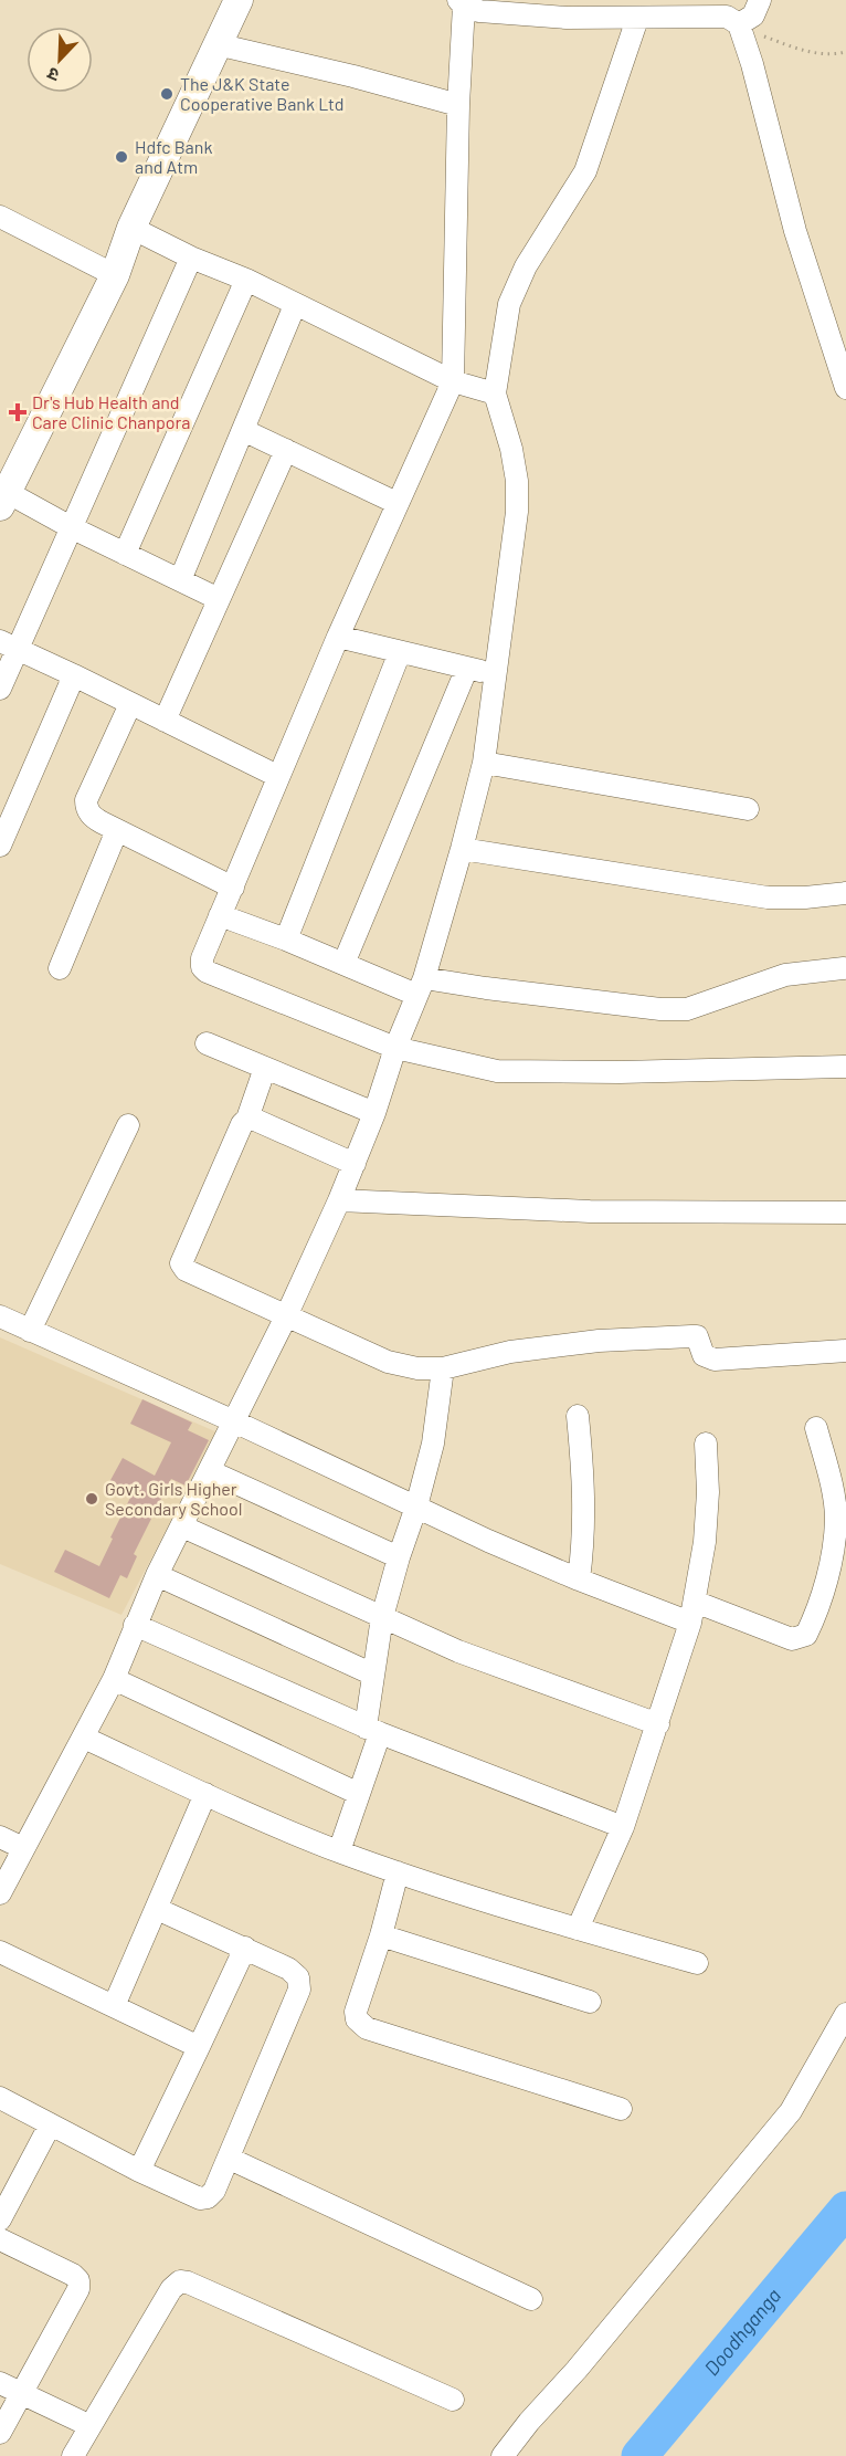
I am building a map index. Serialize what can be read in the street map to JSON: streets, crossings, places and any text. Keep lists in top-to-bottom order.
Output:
{
  "water": ["Doodhganga"],
  "places": {
    "other": ["The J&K State Cooperative Bank Ltd", "Hdfc Bank and Atm", "Govt. Girls Higher Secondary School"],
    "health": ["Dr's Hub Health and Care Clinic Chanpora"]
  },
  "north": "bottom left"
}
